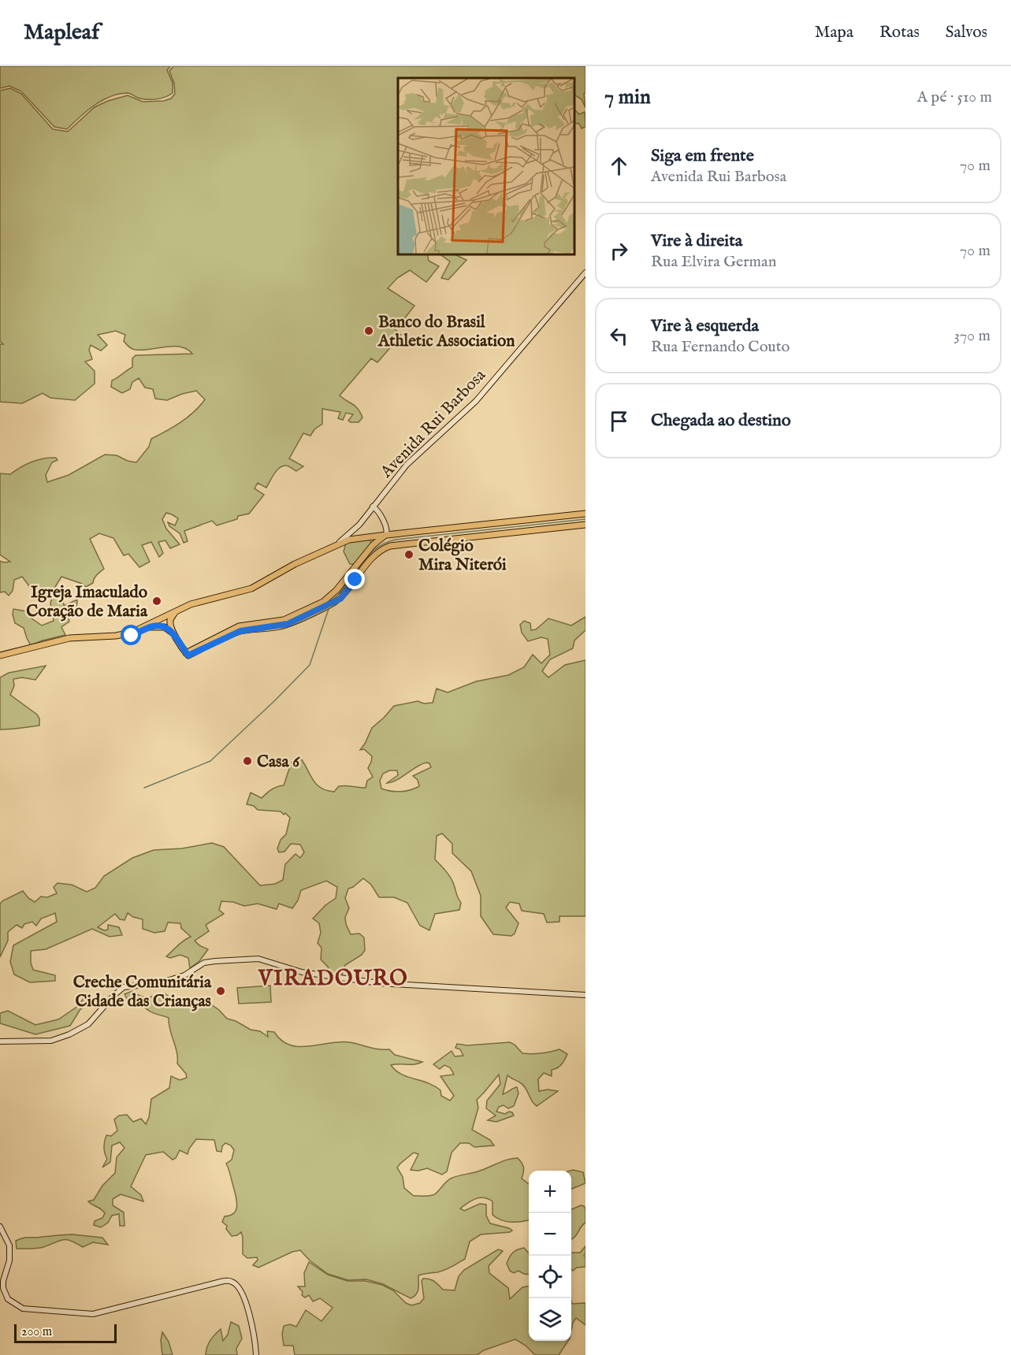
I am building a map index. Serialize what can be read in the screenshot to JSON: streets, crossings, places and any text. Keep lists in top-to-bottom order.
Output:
{
  "streets": {
    "main road": ["Avenida Rui Barbosa"]
  },
  "districts": ["VIRADOURO"],
  "places": [
    "Banco do Brasil Athletic Association",
    "Colégio Mira Niterói",
    "Igreja Imaculado Coração de Maria",
    "Casa 6",
    "Creche Comunitária Cidade das Crianças"
  ],
  "scale_bar": "200 m",
  "page": {
    "header": "Mapleaf",
    "nav": ["Mapa", "Rotas", "Salvos"],
    "heading": ["7 min", "A pé · 510 m"],
    "list": [
      ["Siga em frente", "Avenida Rui Barbosa", "70 m"],
      ["Vire à direita", "Rua Elvira German", "70 m"],
      ["Vire à esquerda", "Rua Fernando Couto", "370 m"],
      "Chegada ao destino"
    ],
    "map_buttons": ["+", "−"],
    "scale": "200 m"
  }
}
